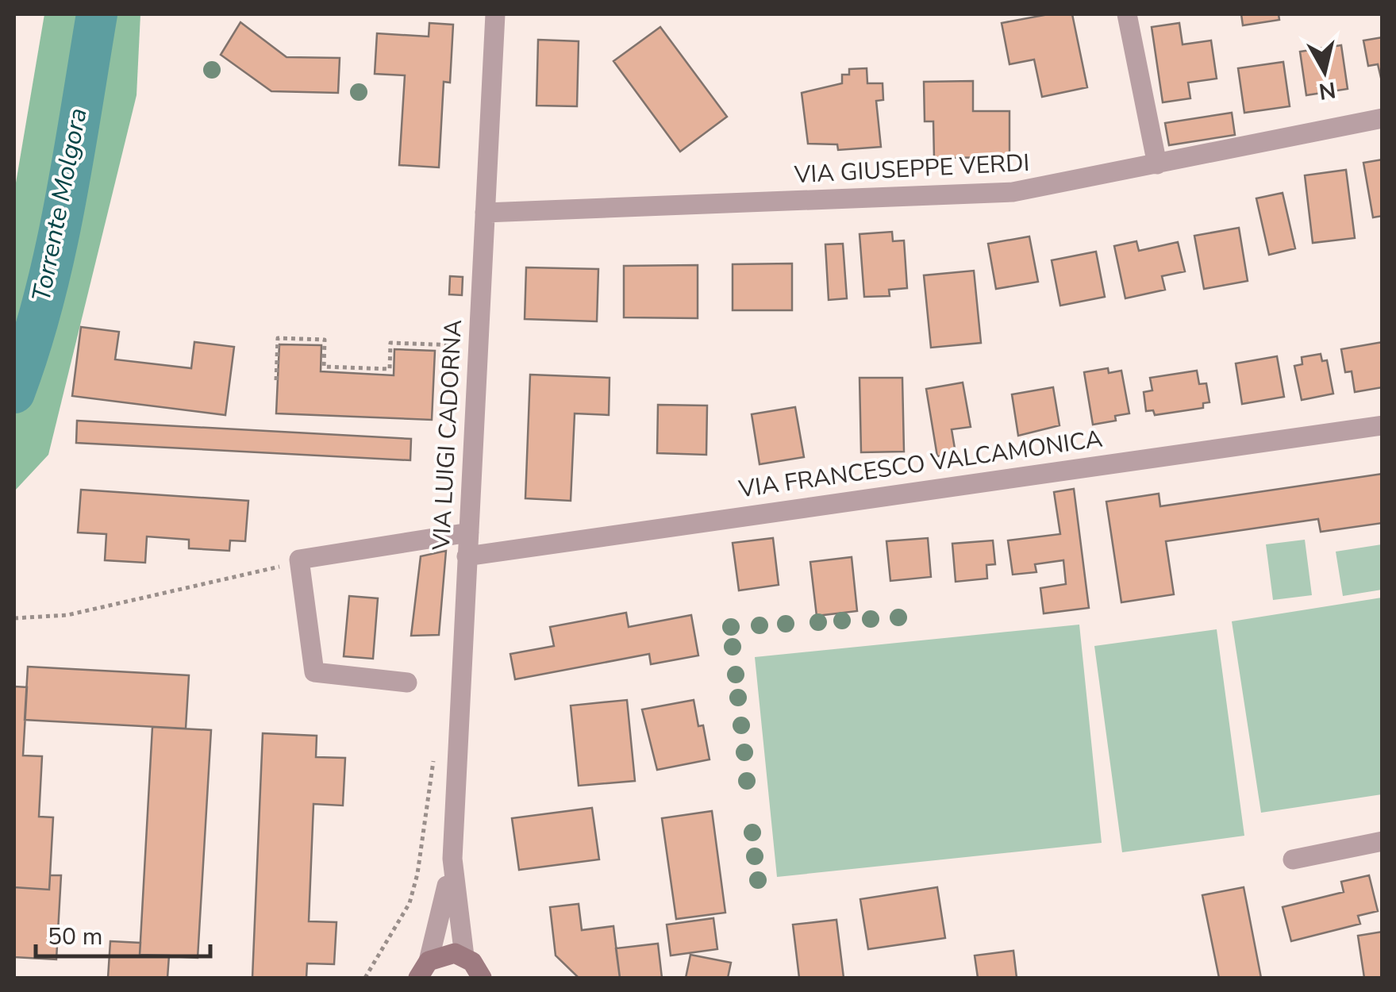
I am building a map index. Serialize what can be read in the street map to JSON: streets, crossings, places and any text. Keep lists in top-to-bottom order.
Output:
{
  "streets": {
    "street": ["VIA GIUSEPPE VERDI", "VIA LUIGI CADORNA", "VIA FRANCESCO VALCAMONICA"]
  },
  "crossings": [
    ["VIA GIUSEPPE VERDI", "VIA LUIGI CADORNA"],
    ["VIA LUIGI CADORNA", "VIA FRANCESCO VALCAMONICA"]
  ],
  "water": ["Torrente Molgora"],
  "scale_bar": "50 m",
  "north": "bottom"
}
